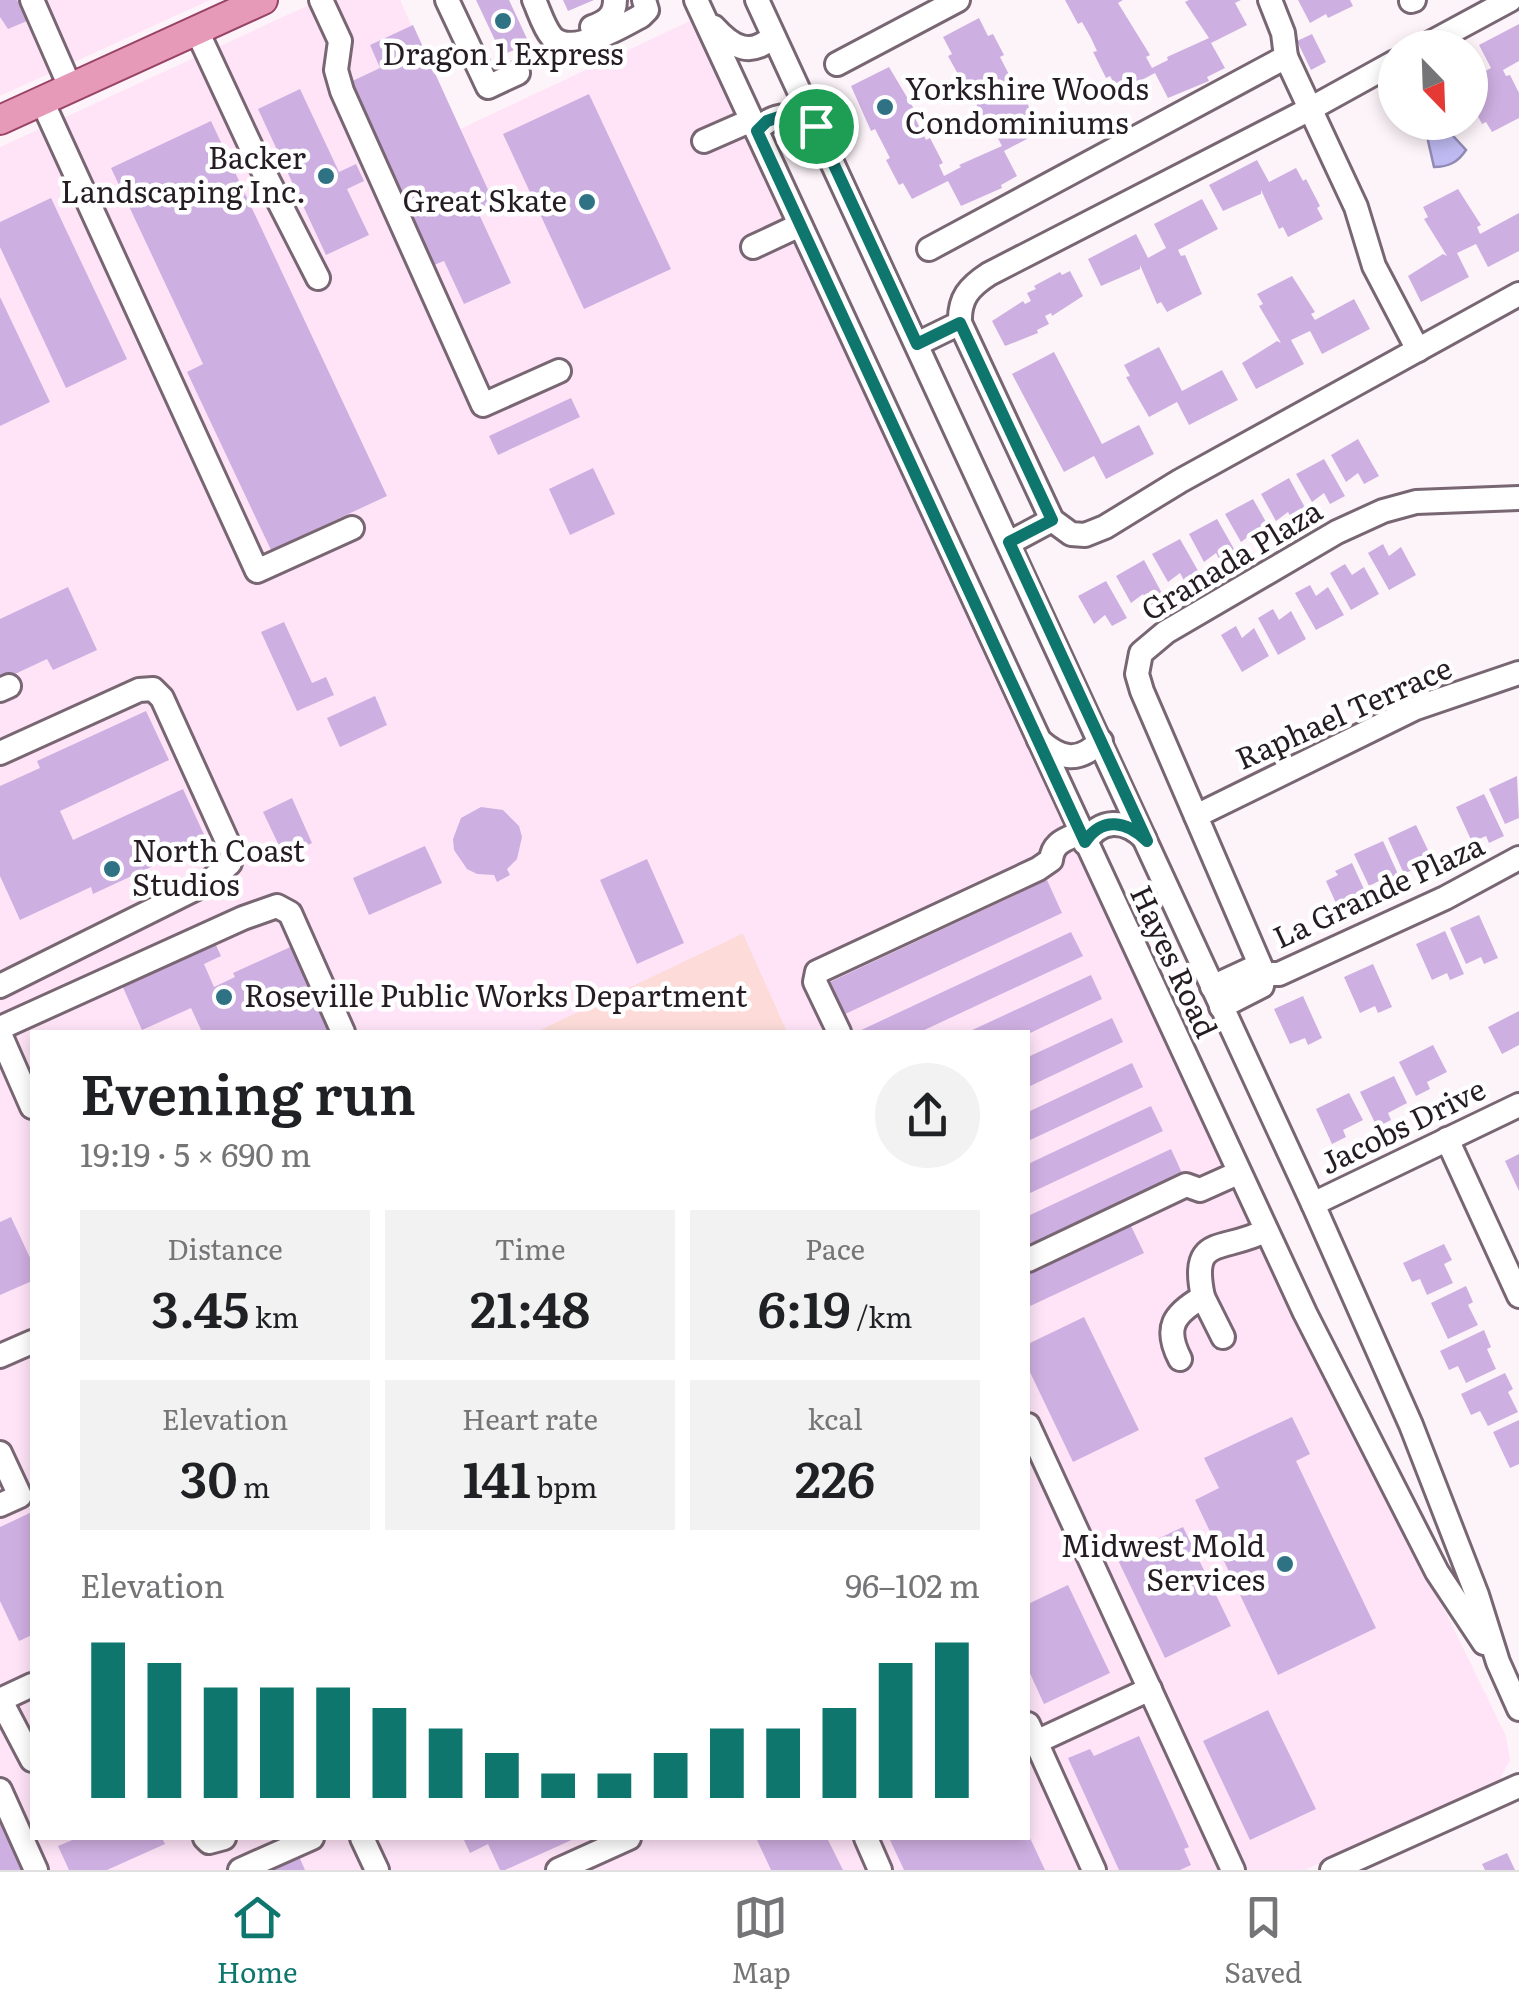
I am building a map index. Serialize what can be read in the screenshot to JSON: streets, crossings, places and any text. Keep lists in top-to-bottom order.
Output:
{
  "streets": {
    "street": [
      "Granada Plaza",
      "Raphael Terrace",
      "La Grande Plaza",
      "Hayes Road",
      "Jacobs Drive"
    ]
  },
  "crossings": [
    ["Granada Plaza", "Raphael Terrace"],
    ["Granada Plaza", "La Grande Plaza"],
    ["La Grande Plaza", "Hayes Road"],
    ["Hayes Road", "Jacobs Drive"]
  ],
  "places": [
    "Dragon 1 Express",
    "Yorkshire Woods Condominiums",
    "Backer Landscaping Inc.",
    "Great Skate",
    "North Coast Studios",
    "Roseville Public Works Department",
    "Midwest Mold Services"
  ],
  "north": "bottom right",
  "page": {
    "heading": ["Evening run", "19:19 · 5 × 690 m"],
    "stats": [
      ["Distance", "3.45 km"],
      ["Time", "21:48"],
      ["Pace", "6:19 /km"],
      ["Elevation", "30 m"],
      ["Heart rate", "141 bpm"],
      ["kcal", "226"]
    ],
    "chart": ["Elevation", "96–102 m"],
    "tabs": ["Home", "Map", "Saved"]
  }
}
